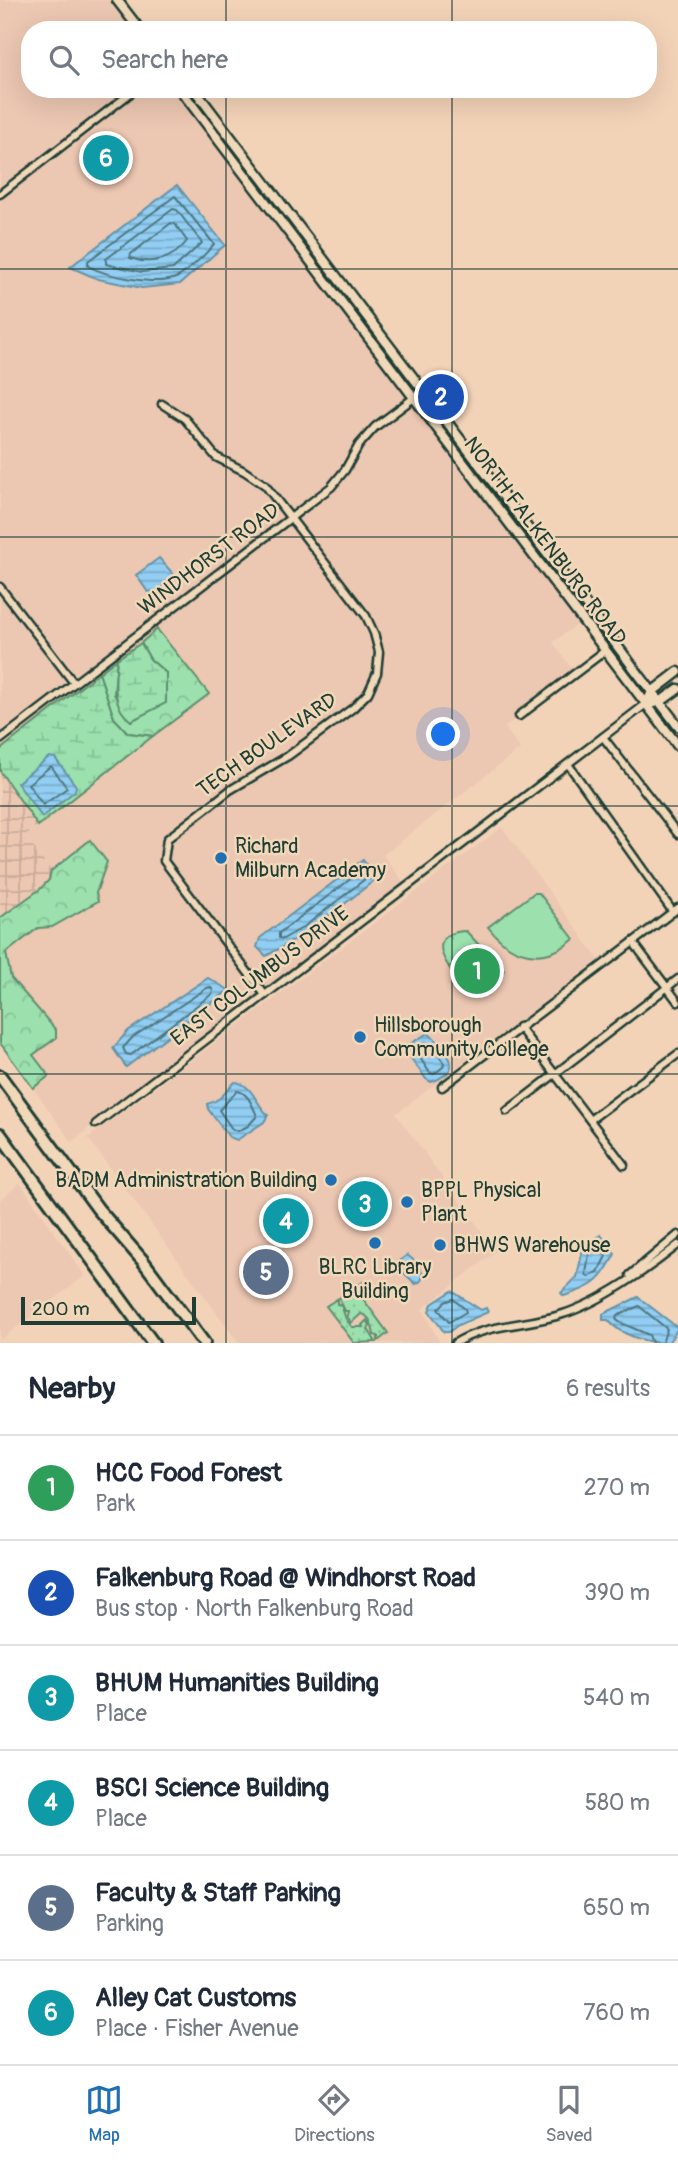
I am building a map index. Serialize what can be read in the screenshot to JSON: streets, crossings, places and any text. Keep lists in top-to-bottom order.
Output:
{
  "streets": {
    "street": [
      "NORTH FALKENBURG ROAD",
      "WINDHORST ROAD",
      "TECH BOULEVARD",
      "EAST COLUMBUS DRIVE"
    ]
  },
  "crossings": [
    ["NORTH FALKENBURG ROAD", "WINDHORST ROAD"],
    ["NORTH FALKENBURG ROAD", "EAST COLUMBUS DRIVE"],
    ["WINDHORST ROAD", "TECH BOULEVARD"],
    ["TECH BOULEVARD", "EAST COLUMBUS DRIVE"]
  ],
  "places": [
    "Richard Milburn Academy",
    "Hillsborough Community College",
    "BADM Administration Building",
    "BPPL Physical Plant",
    "BLRC Library Building",
    "BHWS Warehouse"
  ],
  "scale_bar": "200 m",
  "page": {
    "search": "Search here",
    "pins": [
      "6",
      "2",
      "1",
      "3",
      "4",
      "5"
    ],
    "scale": "200 m",
    "heading": ["Nearby", "6 results"],
    "list": [
      {
        "mark": "1",
        "name": "HCC Food Forest",
        "note": "Park",
        "value": "270 m"
      },
      {
        "mark": "2",
        "name": "Falkenburg Road @ Windhorst Road",
        "note": "Bus stop · North Falkenburg Road",
        "value": "390 m"
      },
      {
        "mark": "3",
        "name": "BHUM Humanities Building",
        "note": "Place",
        "value": "540 m"
      },
      {
        "mark": "4",
        "name": "BSCI Science Building",
        "note": "Place",
        "value": "580 m"
      },
      {
        "mark": "5",
        "name": "Faculty & Staff Parking",
        "note": "Parking",
        "value": "650 m"
      },
      {
        "mark": "6",
        "name": "Alley Cat Customs",
        "note": "Place · Fisher Avenue",
        "value": "760 m"
      }
    ],
    "nav": ["Map", "Directions", "Saved"]
  }
}
